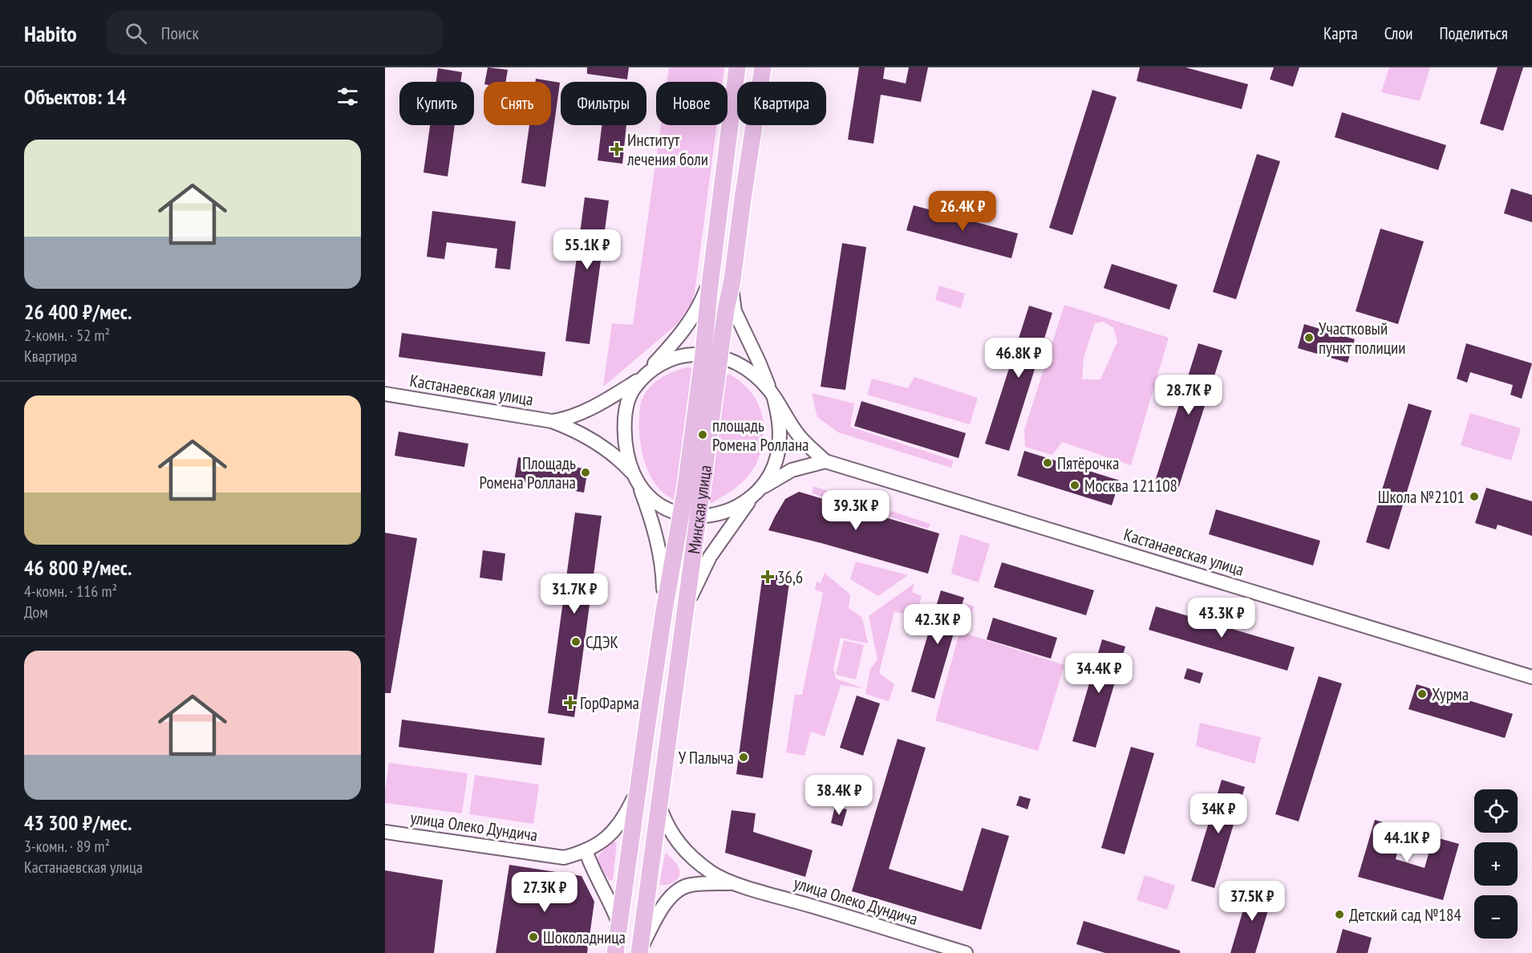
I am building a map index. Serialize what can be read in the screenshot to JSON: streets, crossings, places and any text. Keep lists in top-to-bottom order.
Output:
{
  "streets": {
    "main road": ["Минская улица"],
    "street": ["Кастанаевская улица", "улица Олеко Дундича"]
  },
  "crossings": [
    ["Кастанаевская улица", "Минская улица"],
    ["Минская улица", "улица Олеко Дундича"]
  ],
  "places": {
    "health": ["Институт лечения боли", "36,6", "ГорФарма"],
    "other": [
      "Участковый пункт полиции",
      "площадь Ромена Роллана",
      "Пятёрочка",
      "Площадь Ромена Роллана",
      "Москва 121108",
      "Школа №2101",
      "СДЭК",
      "Хурма",
      "У Палыча",
      "Детский сад №184",
      "Шоколадница"
    ]
  },
  "page": {
    "header": "Habito",
    "search": "Поиск",
    "nav": ["Карта", "Слои", "Поделиться"],
    "heading": "Объектов: 14",
    "chip": [
      "Купить",
      "Снять",
      "Фильтры",
      "Новое",
      "Квартира"
    ],
    "list": [
      {
        "name": "26 400 ₽/мес.",
        "note": "2-комн. · 52 m² · Квартира"
      },
      {
        "name": "46 800 ₽/мес.",
        "note": "4-комн. · 116 m² · Дом"
      },
      {
        "name": "43 300 ₽/мес.",
        "note": "3-комн. · 89 m² · Кастанаевская улица"
      }
    ],
    "price": [
      "26.4K ₽",
      "55.1K ₽",
      "46.8K ₽",
      "28.7K ₽",
      "39.3K ₽",
      "31.7K ₽",
      "43.3K ₽",
      "42.3K ₽",
      "34.4K ₽",
      "38.4K ₽",
      "34K ₽",
      "44.1K ₽",
      "27.3K ₽",
      "37.5K ₽"
    ],
    "map_buttons": ["+", "−"]
  }
}
